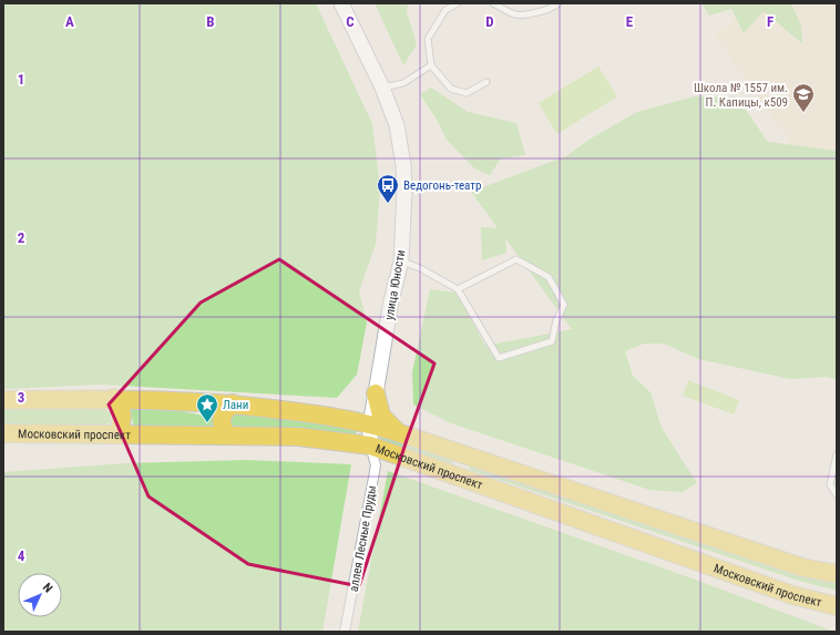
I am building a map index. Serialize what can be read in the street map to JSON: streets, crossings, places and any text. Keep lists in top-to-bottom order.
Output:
{
  "streets": {
    "main road": ["Московский проспект"],
    "street": ["улица Юности", "аллея Лесные Пруды"]
  },
  "crossings": [
    ["улица Юности", "Московский проспект"],
    ["улица Юности", "аллея Лесные Пруды"],
    ["Московский проспект", "аллея Лесные Пруды"]
  ],
  "places": {
    "school or university": ["Школа № 1557 им. П. Капицы, к509"],
    "bus stop": ["Ведогонь-театр"],
    "place": ["Лани"]
  },
  "north": "top right",
  "grid": {
    "columns": [
      "A",
      "B",
      "C",
      "D",
      "E",
      "F"
    ],
    "rows": [
      "1",
      "2",
      "3",
      "4"
    ]
  }
}
